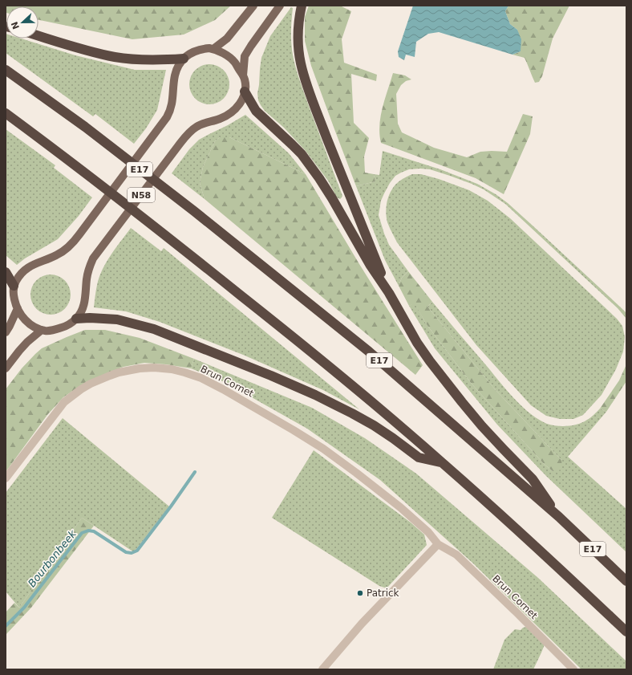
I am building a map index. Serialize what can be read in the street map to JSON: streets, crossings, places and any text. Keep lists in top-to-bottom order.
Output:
{
  "streets": {
    "highway": ["E17"],
    "main road": ["N58"],
    "street": ["Brun Cornet"]
  },
  "water": ["Bourbonbeek"],
  "places": ["Patrick"],
  "north": "left"
}
